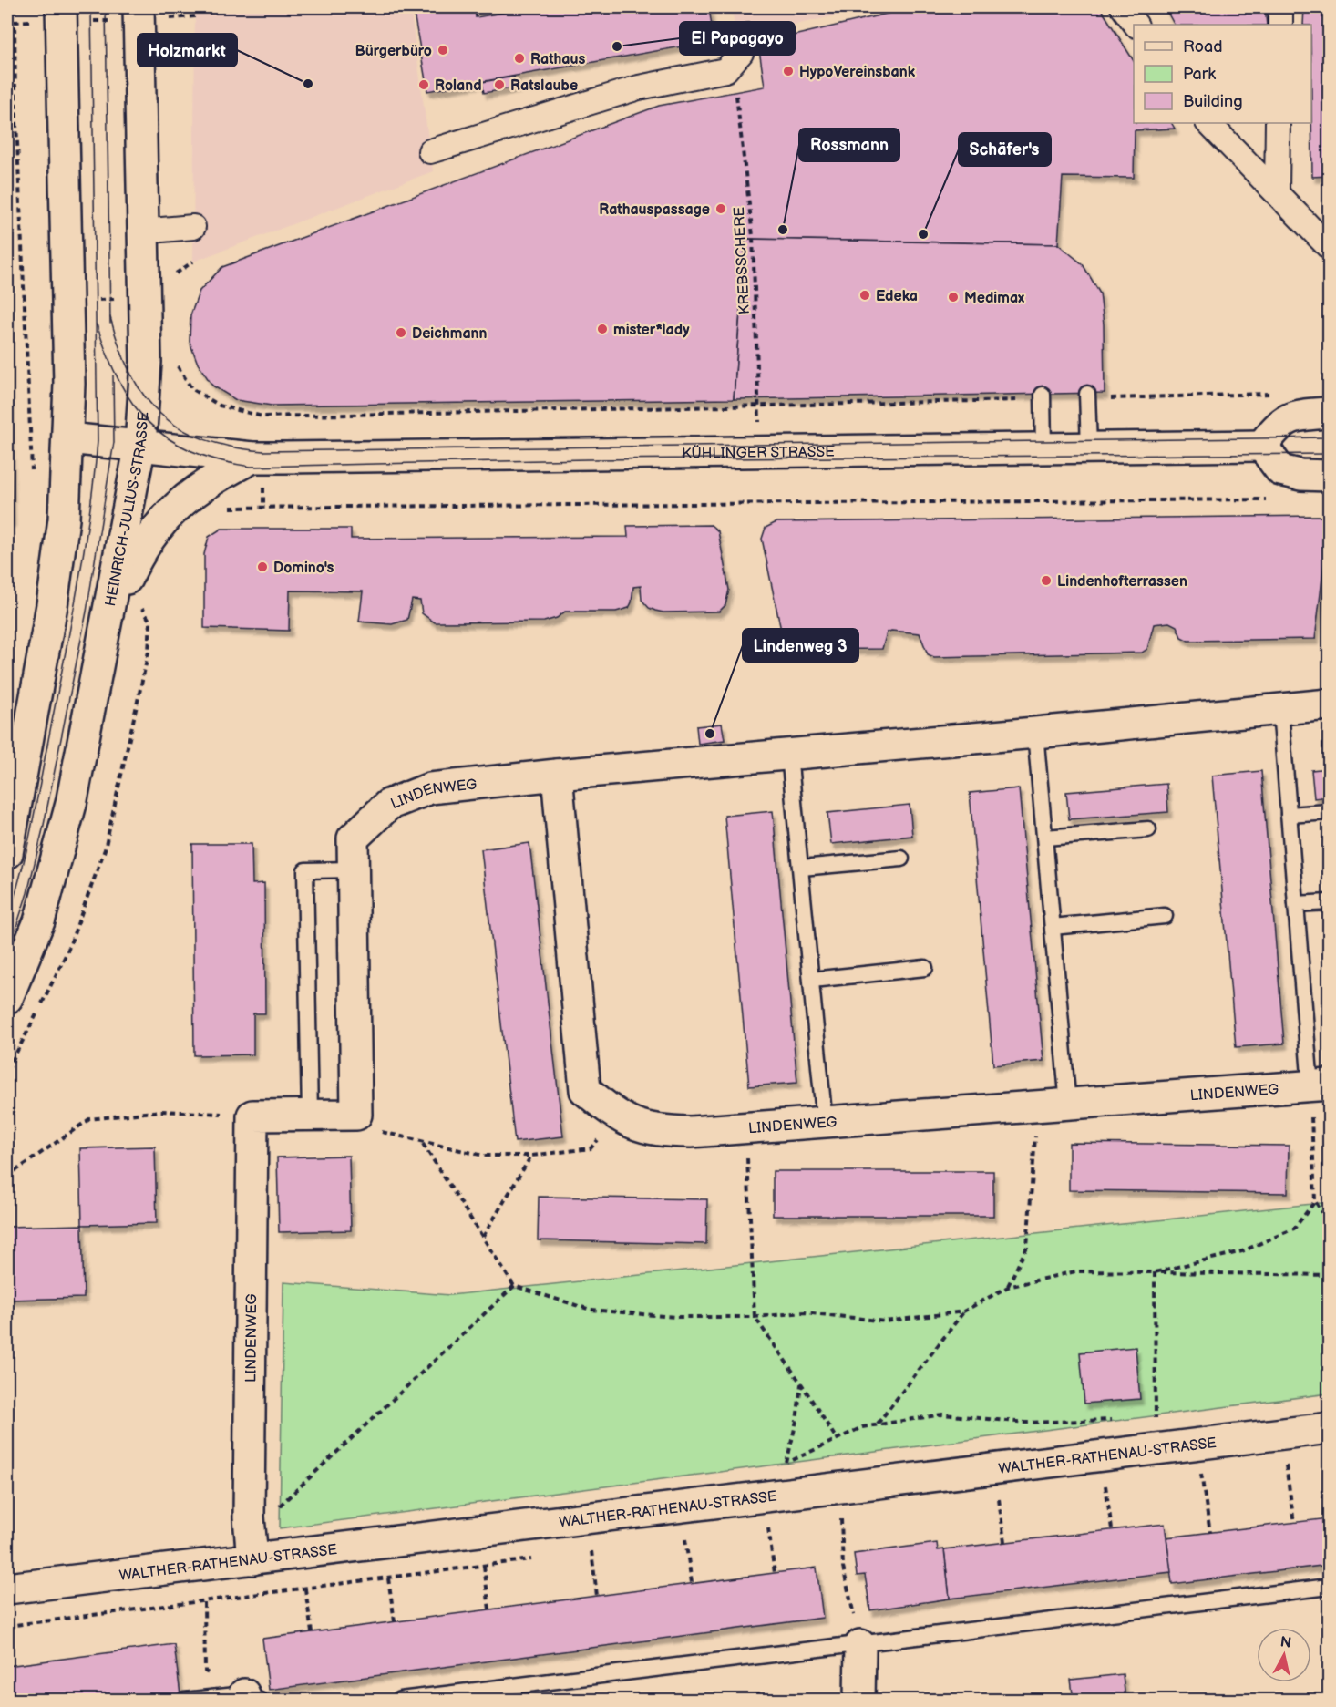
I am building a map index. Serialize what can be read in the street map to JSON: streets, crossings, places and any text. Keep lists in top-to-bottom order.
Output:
{
  "streets": {
    "street": [
      "KÜHLINGER STRASSE",
      "HEINRICH-JULIUS-STRASSE",
      "LINDENWEG",
      "WALTHER-RATHENAU-STRASSE"
    ],
    "path": ["KREBSSCHERE"]
  },
  "crossings": [
    ["KREBSSCHERE", "KÜHLINGER STRASSE"],
    ["KÜHLINGER STRASSE", "HEINRICH-JULIUS-STRASSE"],
    ["LINDENWEG", "WALTHER-RATHENAU-STRASSE"]
  ],
  "places": [
    "El Papagayo",
    "Bürgerbüro",
    "Rathaus",
    "HypoVereinsbank",
    "Holzmarkt",
    "Roland",
    "Ratslaube",
    "Rathauspassage",
    "Rossmann",
    "Schäfer's",
    "Edeka",
    "Medimax",
    "mister*lady",
    "Deichmann",
    "Domino's",
    "Lindenhofterrassen",
    "Lindenweg 3"
  ],
  "legend": ["Road", "Park", "Building"],
  "north": "top"
}
